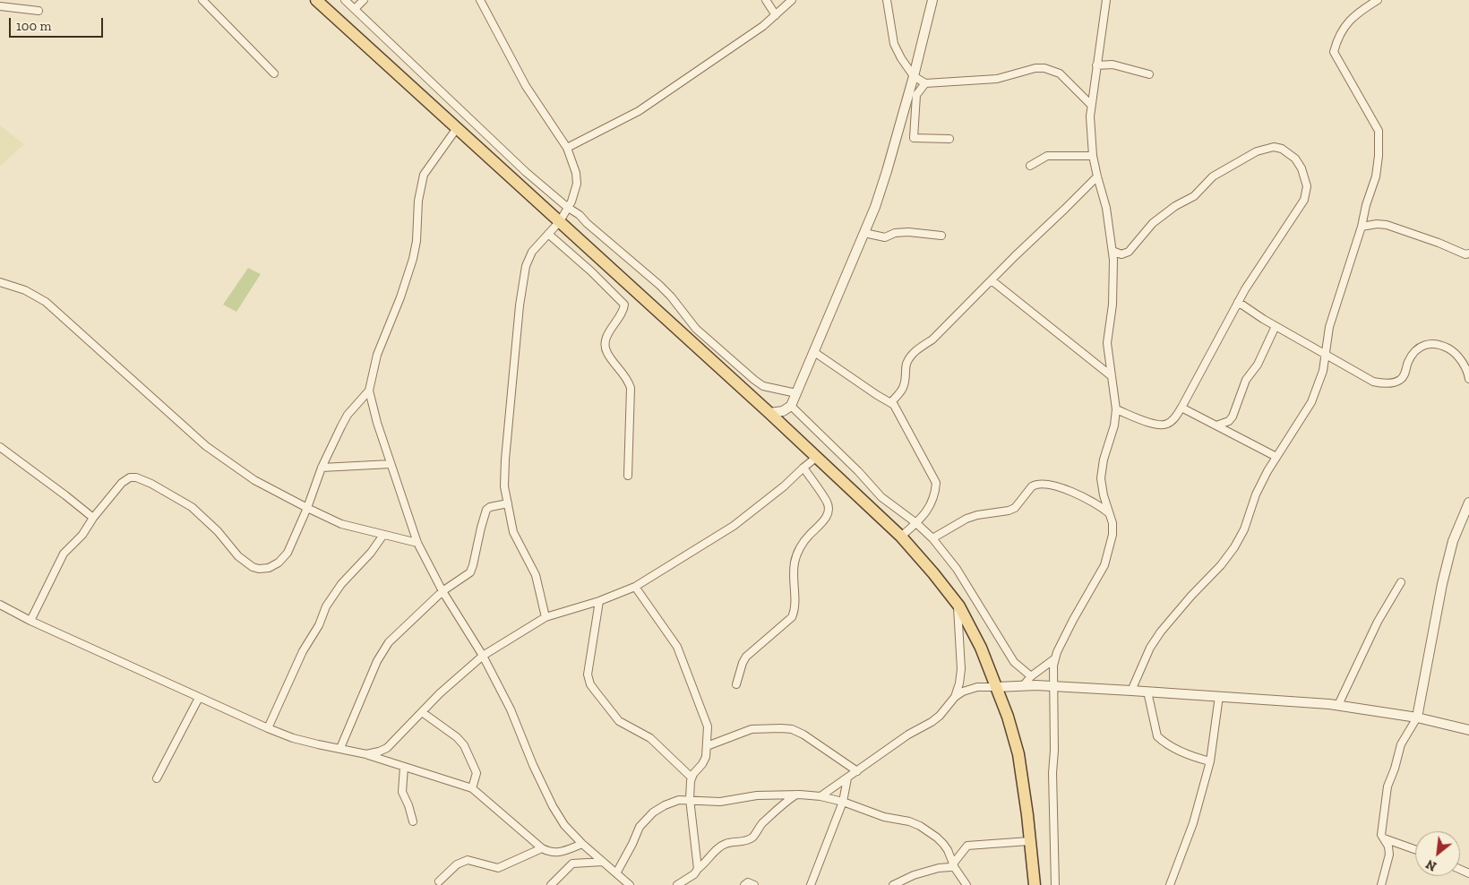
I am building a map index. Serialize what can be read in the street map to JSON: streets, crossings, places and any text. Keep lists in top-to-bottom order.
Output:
{
  "scale_bar": "100 m",
  "north": "bottom left"
}
